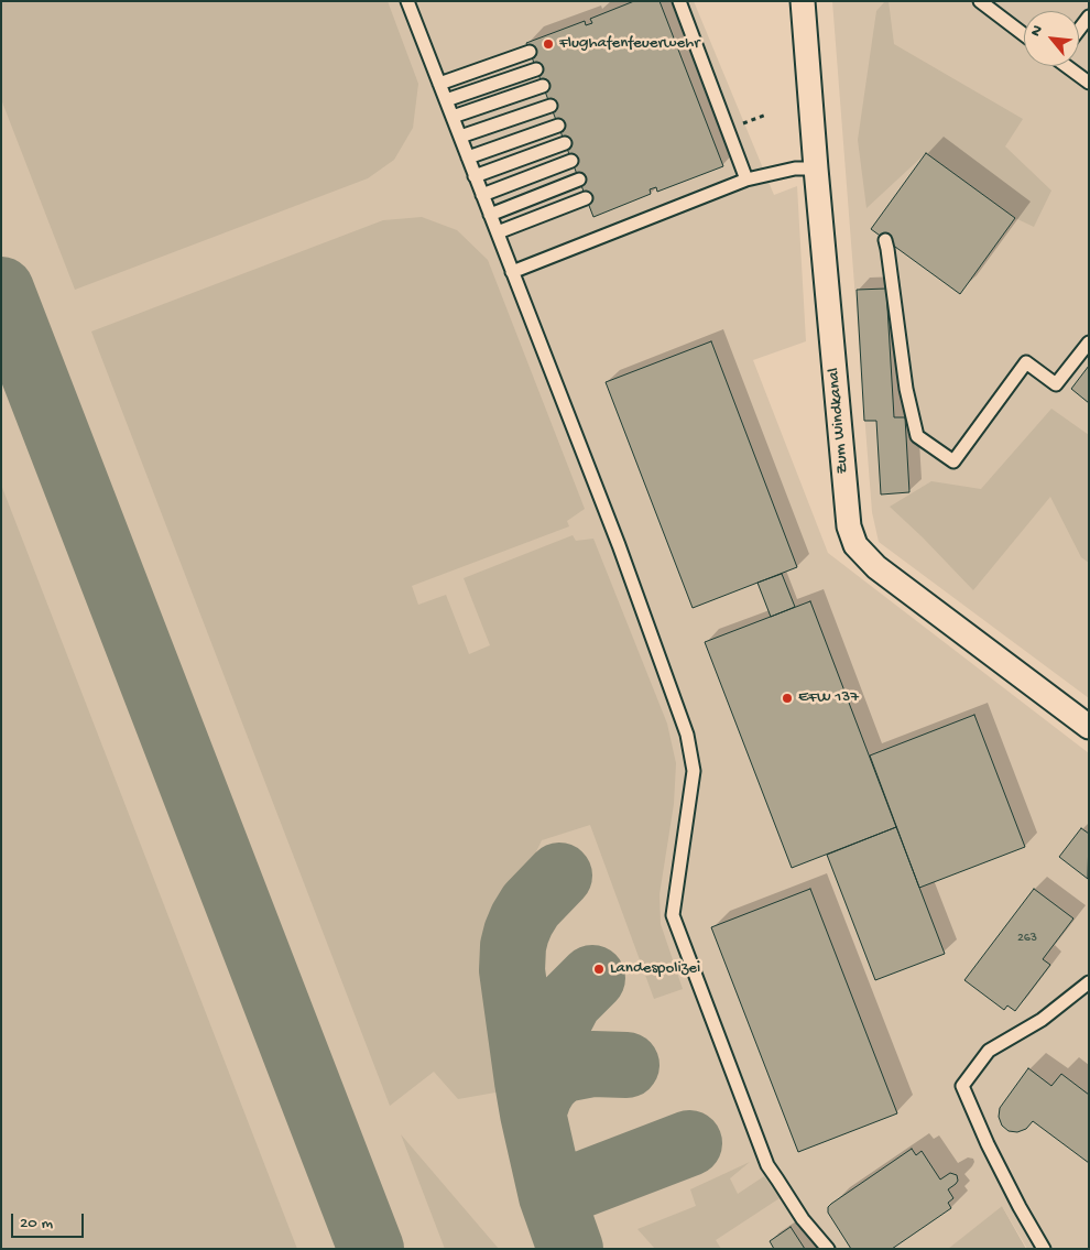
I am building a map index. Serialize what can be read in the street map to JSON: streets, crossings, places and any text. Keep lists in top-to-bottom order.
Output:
{
  "streets": {
    "street": ["Zum Windkanal"]
  },
  "places": ["Flughafenfeuerwehr", "EFW 137", "Landespolizei"],
  "house_numbers": ["263"],
  "scale_bar": "20 m",
  "north": "top left"
}
